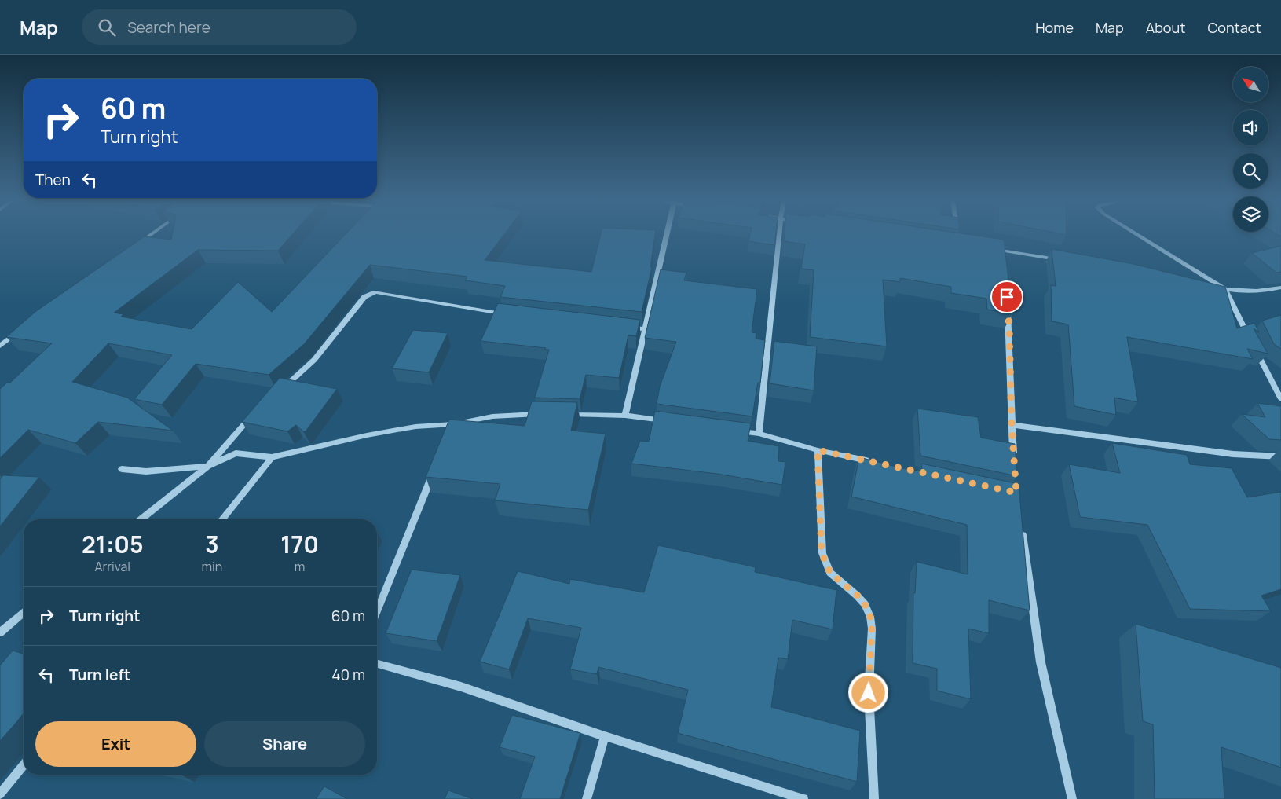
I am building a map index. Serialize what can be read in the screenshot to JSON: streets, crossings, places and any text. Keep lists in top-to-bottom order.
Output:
{
  "north": "top left",
  "page": {
    "header": "Map",
    "search": "Search here",
    "nav": [
      "Home",
      "Map",
      "About",
      "Contact"
    ],
    "turn": ["60 m", "Turn right"],
    "then": "Then",
    "eta": [
      "21:05",
      "Arrival",
      "3",
      "min",
      "170",
      "m"
    ],
    "list": [
      {
        "name": "Turn right",
        "value": "60 m"
      },
      {
        "name": "Turn left",
        "value": "40 m"
      }
    ],
    "buttons": ["Exit", "Share"]
  }
}
